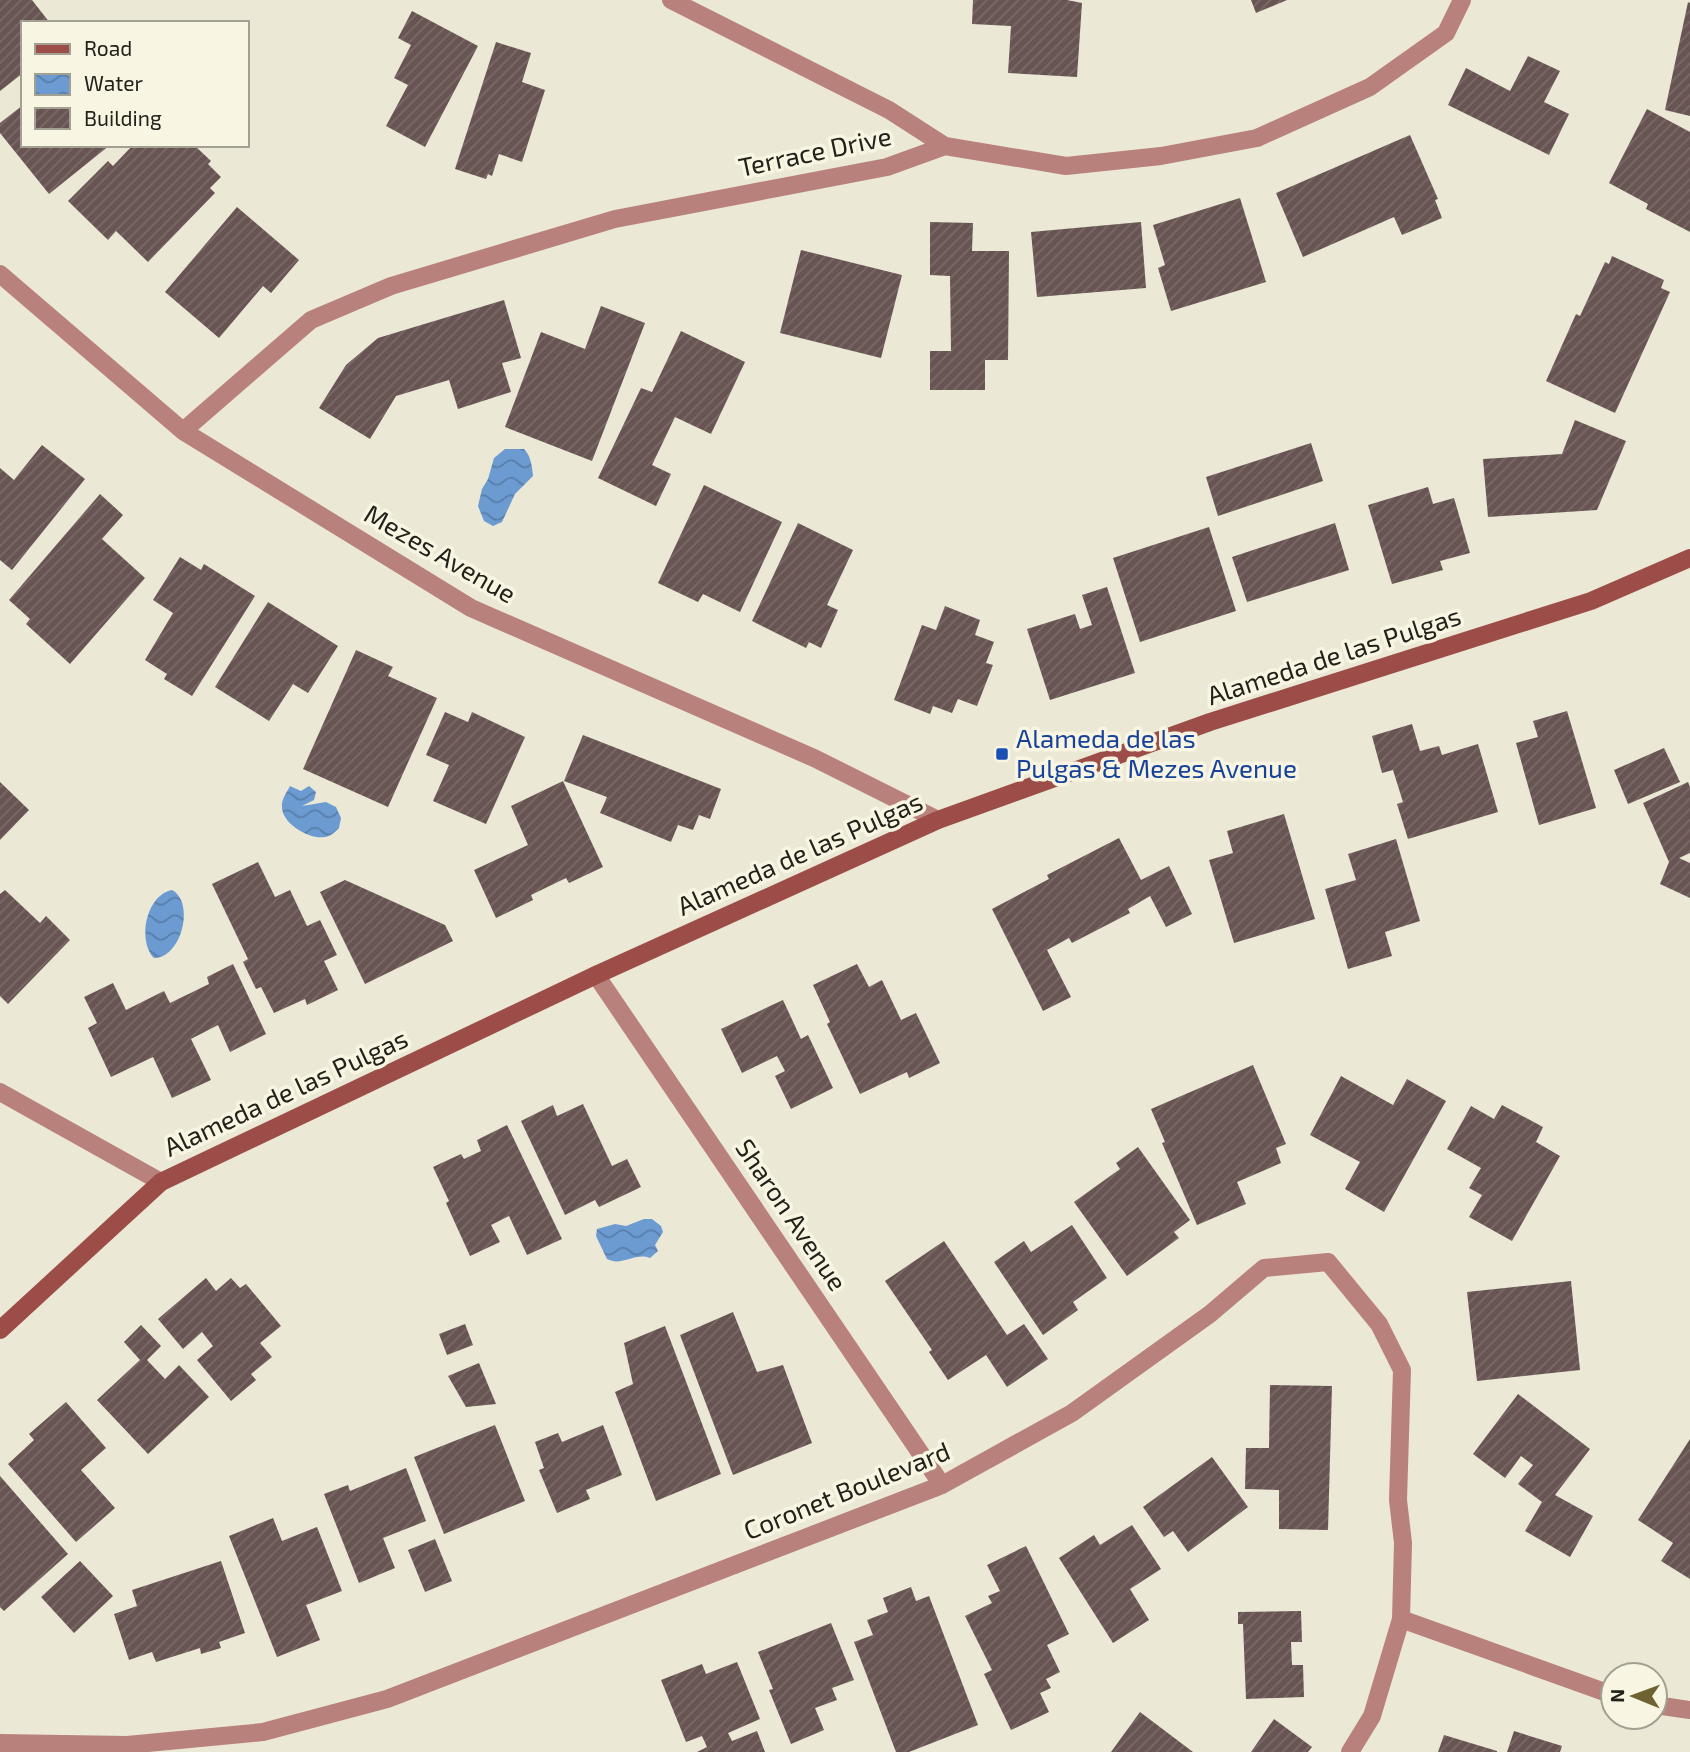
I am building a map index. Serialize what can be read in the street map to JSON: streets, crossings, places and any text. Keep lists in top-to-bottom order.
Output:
{
  "streets": {
    "main road": ["Alameda de las Pulgas"],
    "street": [
      "Terrace Drive",
      "Mezes Avenue",
      "Sharon Avenue",
      "Coronet Boulevard"
    ]
  },
  "crossings": [
    ["Terrace Drive", "Mezes Avenue"],
    ["Mezes Avenue", "Alameda de las Pulgas"],
    ["Alameda de las Pulgas", "Sharon Avenue"],
    ["Sharon Avenue", "Coronet Boulevard"]
  ],
  "places": {
    "transit": ["Alameda de las Pulgas & Mezes Avenue"]
  },
  "legend": ["Road", "Water", "Building"],
  "north": "left"
}
